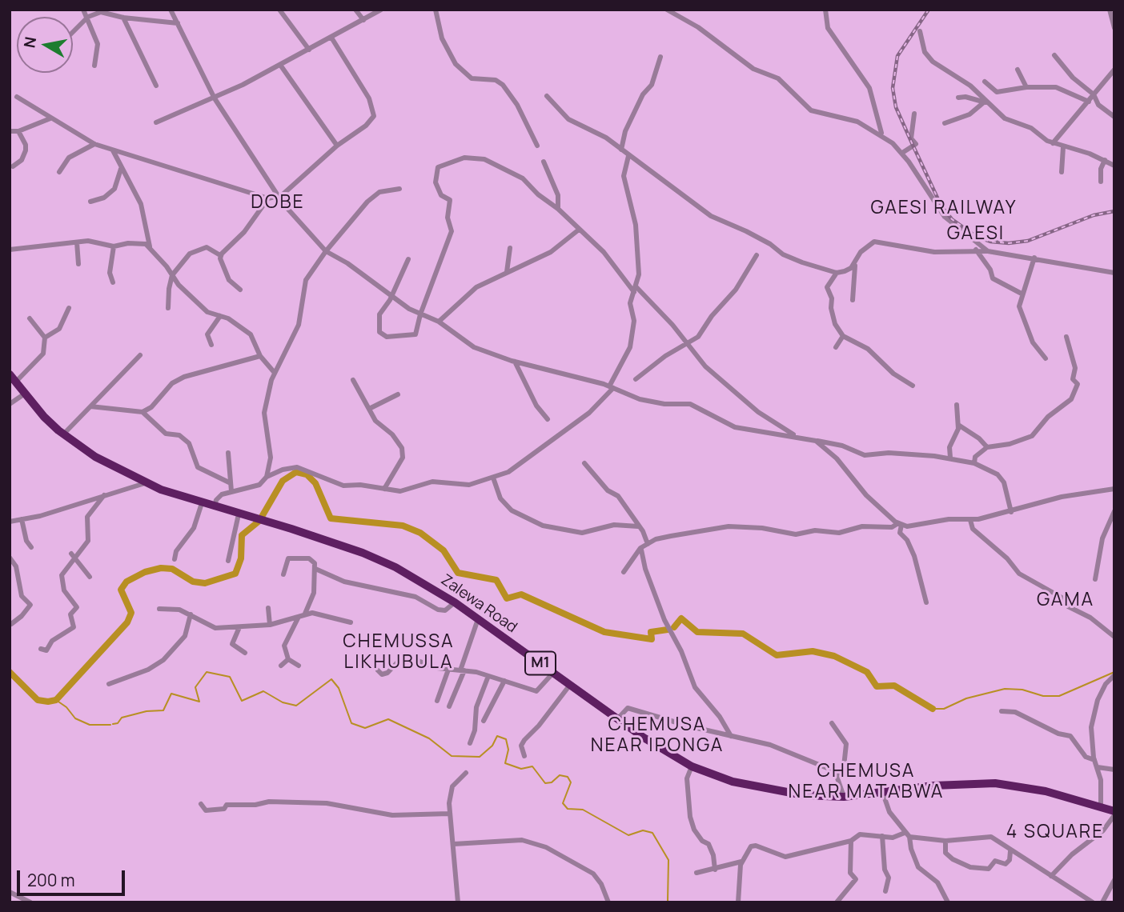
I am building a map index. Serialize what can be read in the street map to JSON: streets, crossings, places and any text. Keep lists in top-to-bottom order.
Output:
{
  "streets": {
    "highway": ["Zalewa Road", "M1"]
  },
  "districts": [
    "DOBE",
    "GAESI RAILWAY",
    "GAESI",
    "GAMA",
    "CHEMUSSA LIKHUBULA",
    "CHEMUSA NEAR IPONGA",
    "CHEMUSA NEAR MATABWA",
    "4 SQUARE"
  ],
  "scale_bar": "200 m",
  "north": "left"
}
